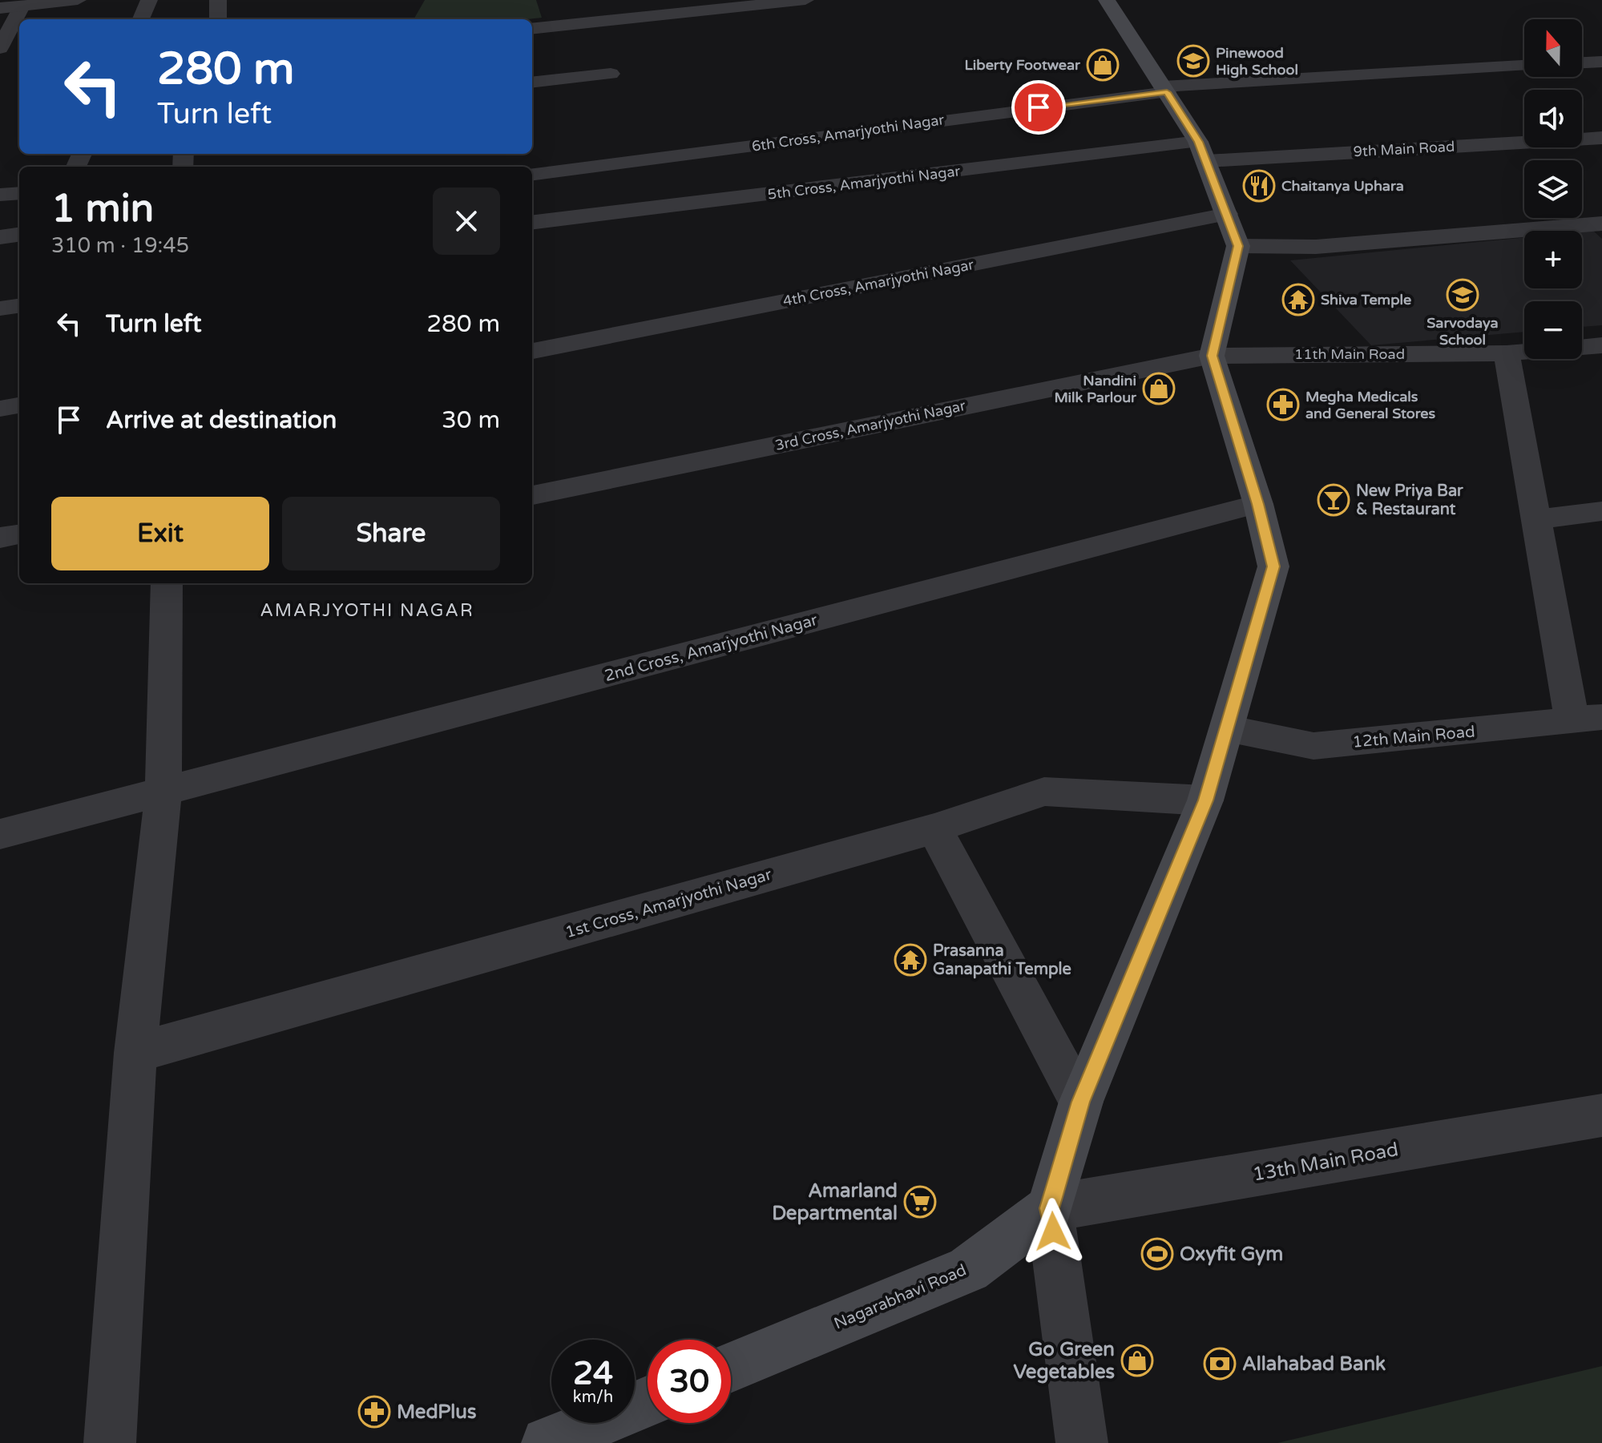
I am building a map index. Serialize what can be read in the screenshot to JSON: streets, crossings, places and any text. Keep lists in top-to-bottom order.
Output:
{
  "streets": {
    "main road": ["Nagarabhavi Road"],
    "street": [
      "6th Cross, Amarjyothi Nagar",
      "9th Main Road",
      "5th Cross, Amarjyothi Nagar",
      "4th Cross, Amarjyothi Nagar",
      "11th Main Road",
      "3rd Cross, Amarjyothi Nagar",
      "2nd Cross, Amarjyothi Nagar",
      "12th Main Road",
      "1st Cross, Amarjyothi Nagar",
      "13th Main Road"
    ]
  },
  "crossings": [
    ["9th Main Road", "5th Cross, Amarjyothi Nagar"],
    ["11th Main Road", "3rd Cross, Amarjyothi Nagar"],
    ["13th Main Road", "Nagarabhavi Road"]
  ],
  "districts": ["AMARJYOTHI NAGAR"],
  "places": {
    "school or university": ["Pinewood High School", "Sarvodaya School"],
    "shop": ["Liberty Footwear", "Nandini Milk Parlour", "Go Green Vegetables"],
    "restaurant": ["Chaitanya Uphara"],
    "temple": ["Shiva Temple", "Prasanna Ganapathi Temple"],
    "pharmacy": ["Megha Medicals and General Stores", "MedPlus"],
    "bar": ["New Priya Bar & Restaurant"],
    "supermarket": ["Amarland Departmental"],
    "sports": ["Oxyfit Gym"],
    "bank": ["Allahabad Bank"]
  },
  "north": "top",
  "page": {
    "map_buttons": ["+", "−"],
    "turn": ["280 m", "Turn left"],
    "heading": ["1 min", "310 m · 19:45"],
    "list": [
      {
        "name": "Turn left",
        "value": "280 m"
      },
      {
        "name": "Arrive at destination",
        "value": "30 m"
      }
    ],
    "buttons": ["Exit", "Share"],
    "speed": "24 km/h",
    "limit": "30"
  }
}
